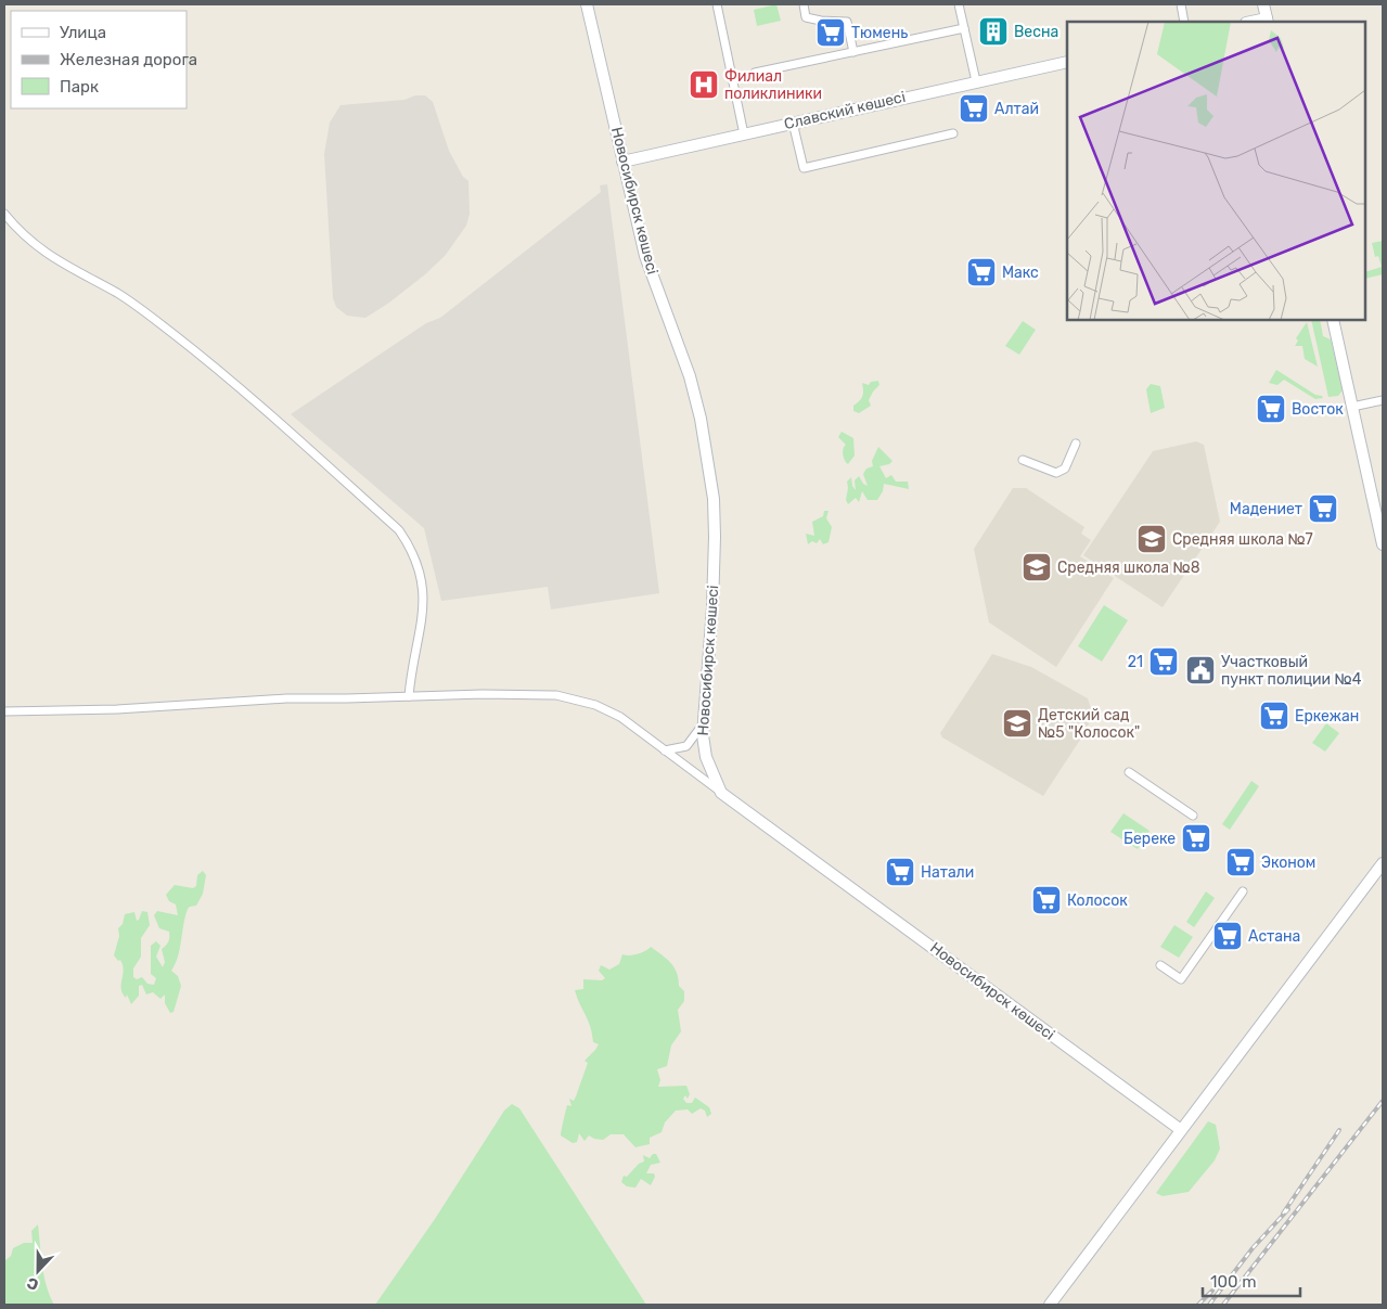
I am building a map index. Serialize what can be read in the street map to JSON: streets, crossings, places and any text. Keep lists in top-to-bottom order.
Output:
{
  "streets": {
    "main road": ["Славский көшесі", "Новосибирск көшесі"]
  },
  "crossings": [
    ["Славский көшесі", "Новосибирск көшесі"]
  ],
  "places": {
    "building": ["Весна"],
    "supermarket": [
      "Тюмень",
      "Алтай",
      "Макс",
      "Восток",
      "Мадениет",
      "21",
      "Еркежан",
      "Береке",
      "Эконом",
      "Натали",
      "Колосок",
      "Астана"
    ],
    "hospital": ["Филиал поликлиники"],
    "school or university": ["Средняя школа №7", "Средняя школа №8", "Детский сад №5 \"Колосок\""],
    "public building": ["Участковый пункт полиции №4"]
  },
  "legend": ["Улица", "Железная дорога", "Парк"],
  "scale_bar": "100 m",
  "north": "bottom"
}
